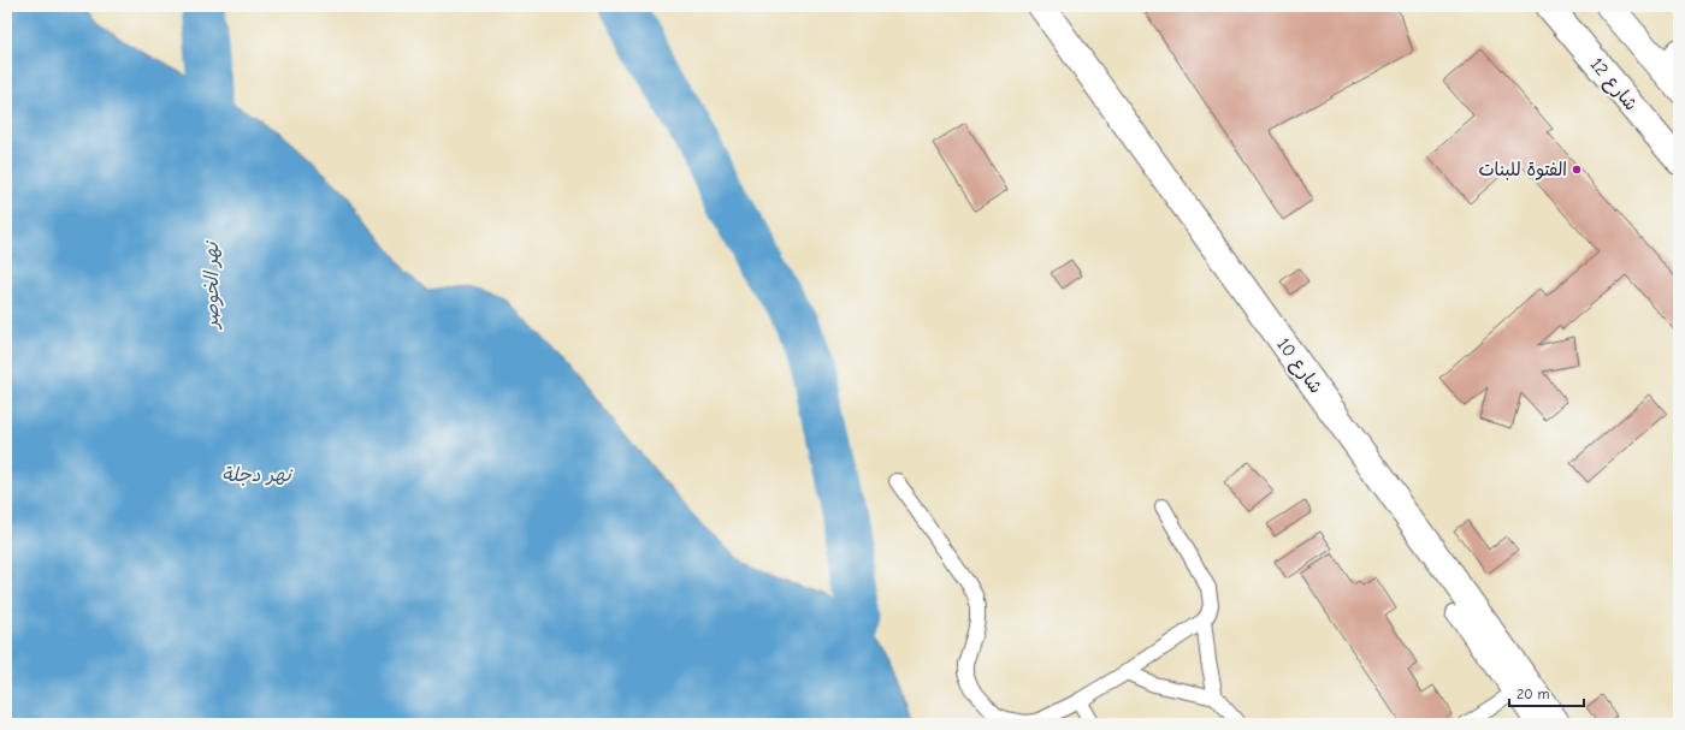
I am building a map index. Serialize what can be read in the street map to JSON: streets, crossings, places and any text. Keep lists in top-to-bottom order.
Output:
{
  "streets": {
    "street": ["شارع 12", "شارع 10"]
  },
  "water": ["نهر الخوصر", "نهر دجلة"],
  "places": ["الفتوة للبنات"],
  "scale_bar": "20 m"
}
